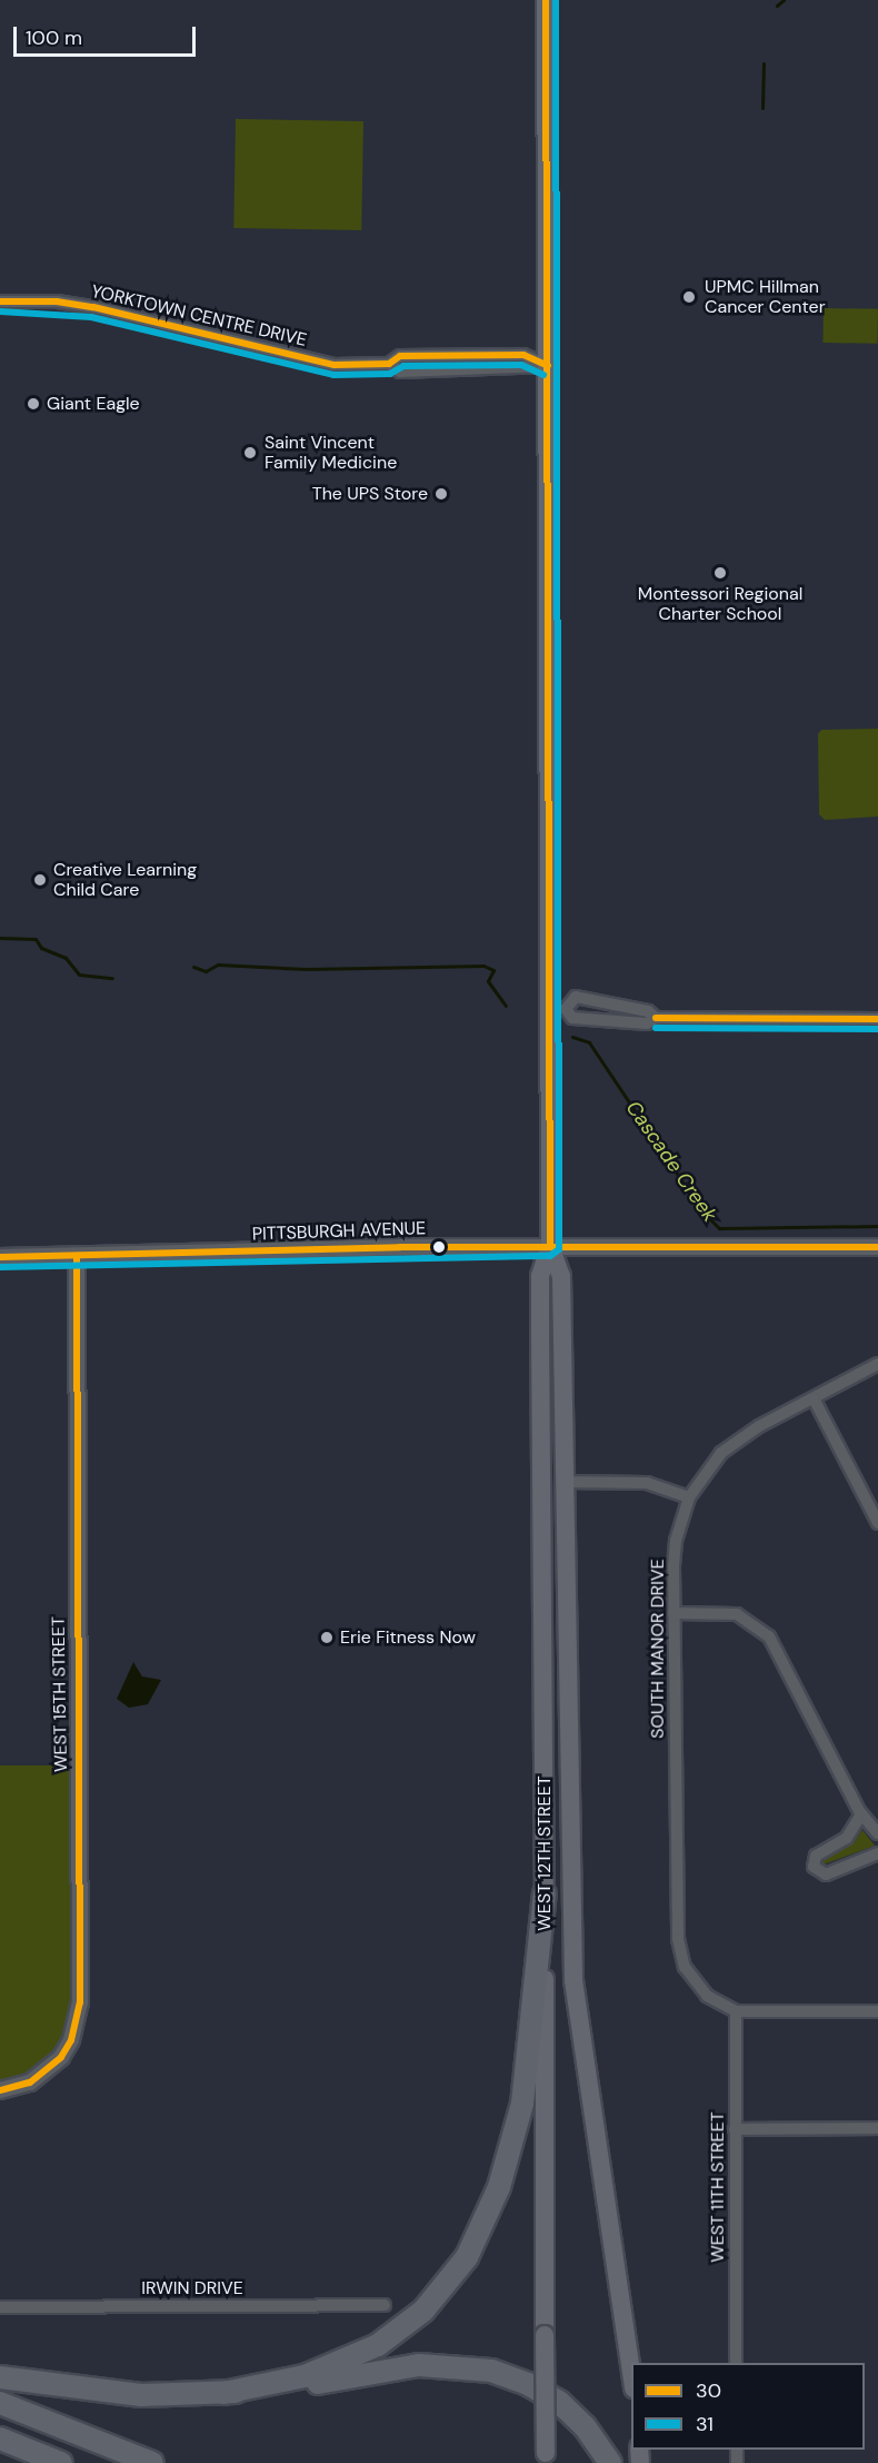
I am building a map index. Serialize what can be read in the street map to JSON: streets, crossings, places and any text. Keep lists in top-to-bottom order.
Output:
{
  "streets": {
    "main road": ["WEST 12TH STREET"],
    "street": [
      "YORKTOWN CENTRE DRIVE",
      "PITTSBURGH AVENUE",
      "SOUTH MANOR DRIVE",
      "WEST 15TH STREET",
      "WEST 11TH STREET",
      "IRWIN DRIVE"
    ]
  },
  "crossings": [
    ["YORKTOWN CENTRE DRIVE", "WEST 12TH STREET"],
    ["PITTSBURGH AVENUE", "WEST 15TH STREET"],
    ["PITTSBURGH AVENUE", "WEST 12TH STREET"],
    ["SOUTH MANOR DRIVE", "WEST 11TH STREET"]
  ],
  "water": ["Cascade Creek"],
  "places": [
    "UPMC Hillman Cancer Center",
    "Giant Eagle",
    "Saint Vincent Family Medicine",
    "The UPS Store",
    "Montessori Regional Charter School",
    "Creative Learning Child Care",
    "Erie Fitness Now"
  ],
  "lines": ["transit line 30", "transit line 31"],
  "legend": ["30", "31"],
  "scale_bar": "100 m"
}
